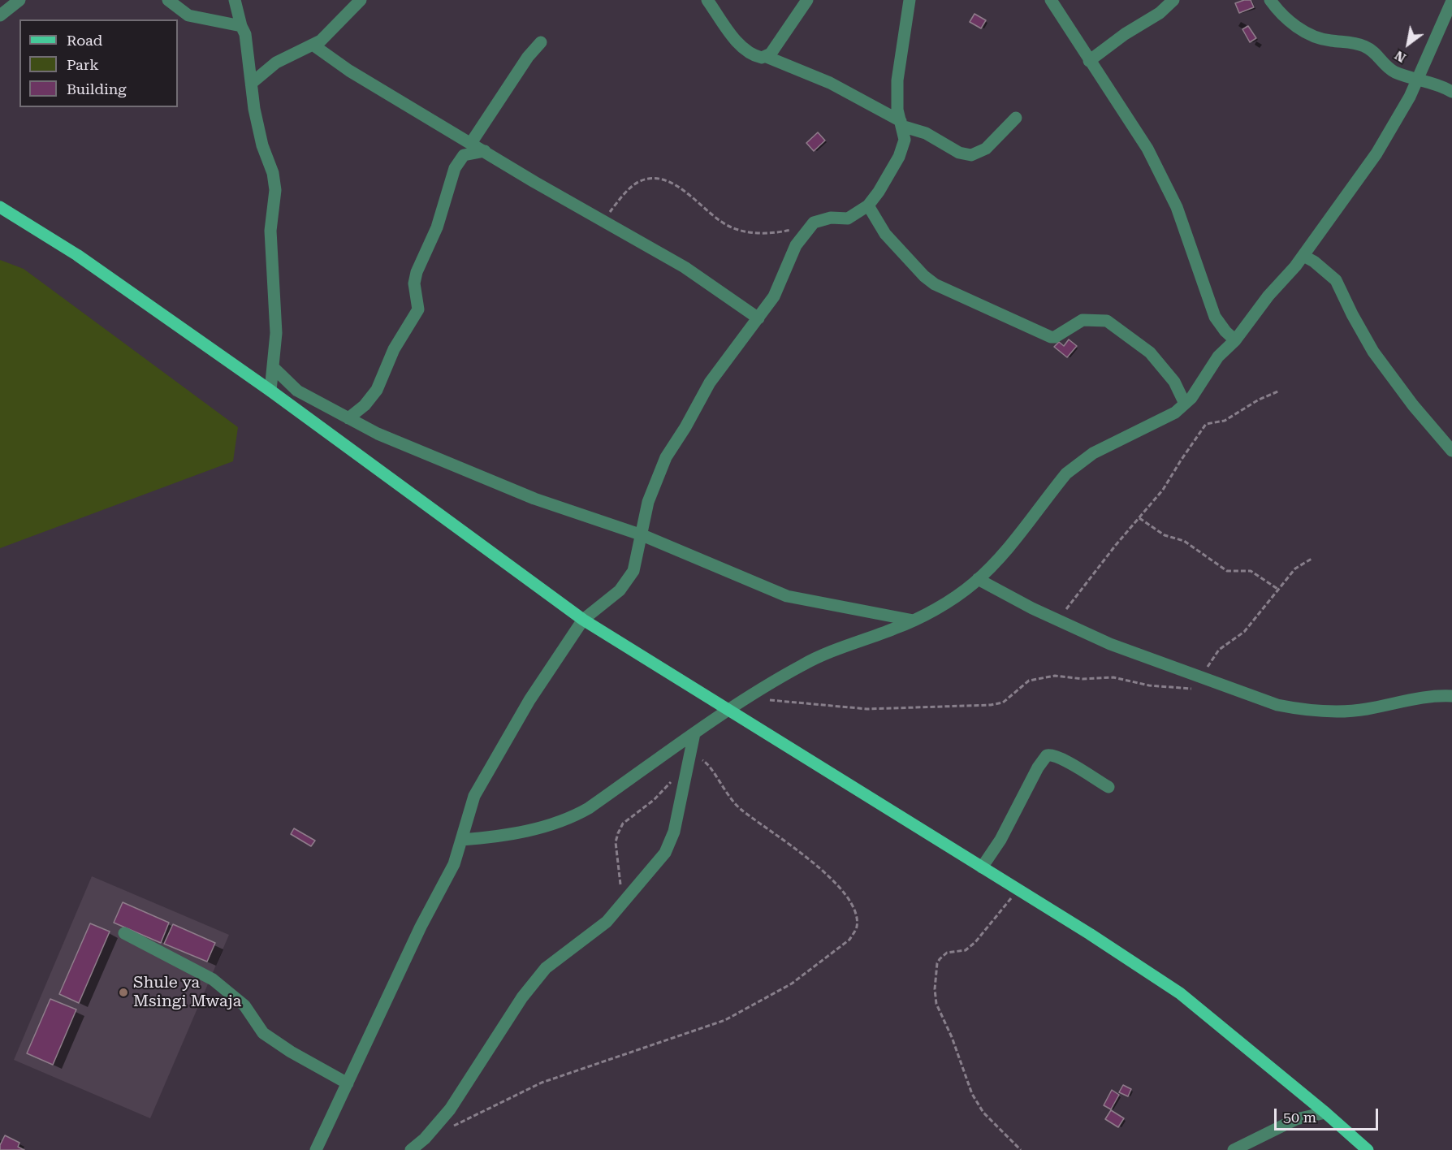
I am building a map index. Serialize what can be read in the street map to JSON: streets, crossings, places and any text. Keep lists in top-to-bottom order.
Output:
{
  "places": ["Shule ya Msingi Mwaja"],
  "legend": ["Road", "Park", "Building"],
  "scale_bar": "50 m",
  "north": "bottom left"
}
